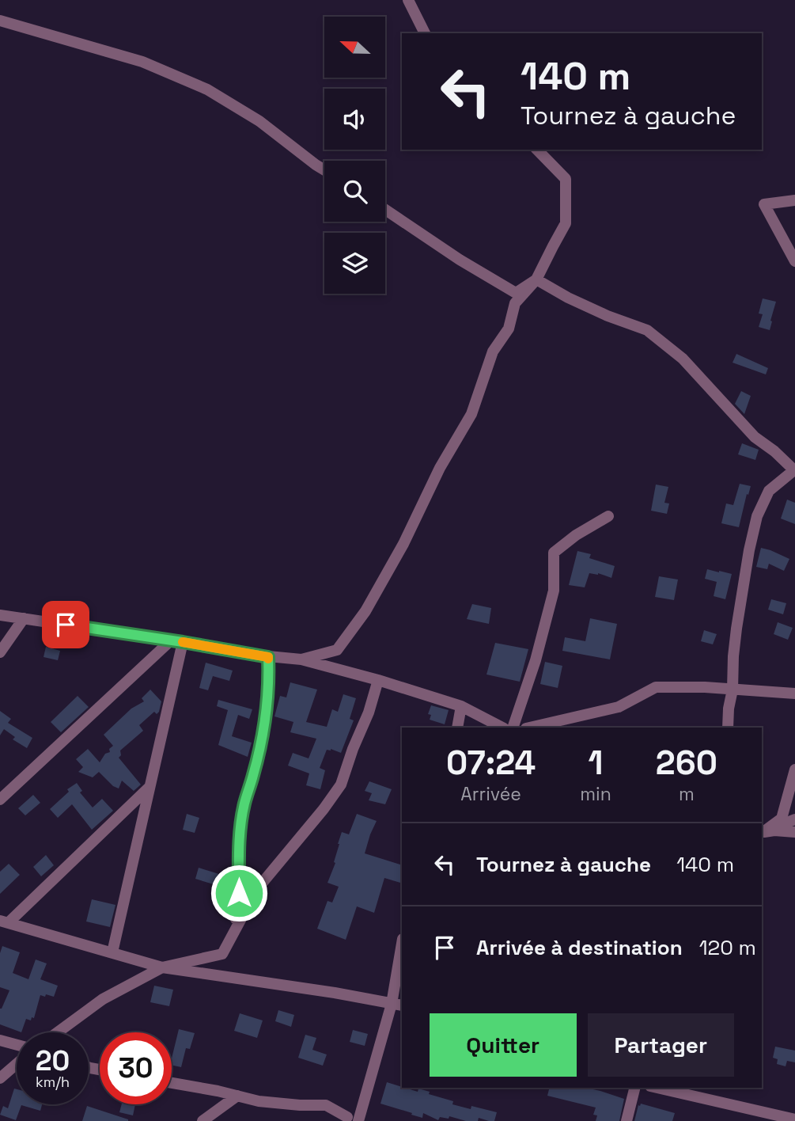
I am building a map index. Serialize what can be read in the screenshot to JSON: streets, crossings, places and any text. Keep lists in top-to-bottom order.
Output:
{
  "north": "left",
  "page": {
    "turn": ["140 m", "Tournez à gauche"],
    "eta": [
      "07:24",
      "Arrivée",
      "1",
      "min",
      "260",
      "m"
    ],
    "list": [
      {
        "name": "Tournez à gauche",
        "value": "140 m"
      },
      {
        "name": "Arrivée à destination",
        "value": "120 m"
      }
    ],
    "buttons": ["Quitter", "Partager"],
    "speed": "20 km/h",
    "limit": "30"
  }
}
